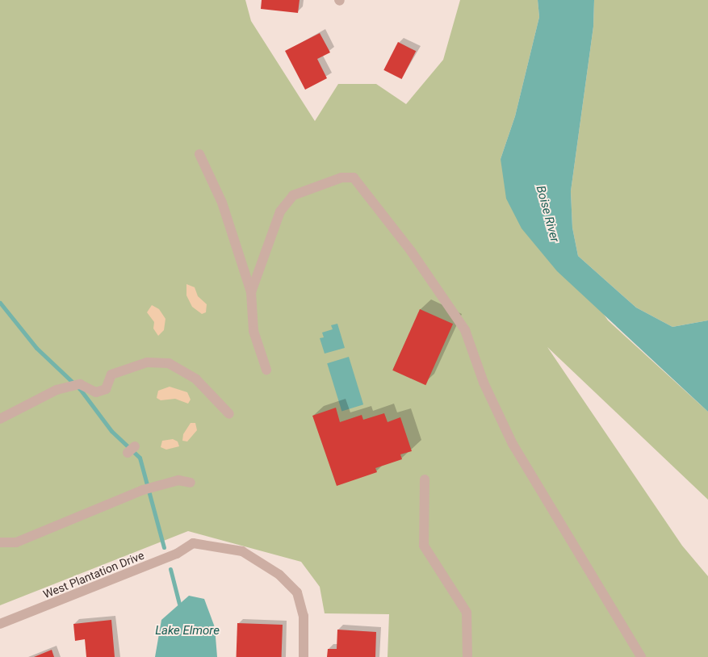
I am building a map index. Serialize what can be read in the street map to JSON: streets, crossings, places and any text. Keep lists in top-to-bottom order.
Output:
{
  "streets": {
    "street": ["West Plantation Drive"]
  },
  "water": ["Boise River", "Lake Elmore"]
}
